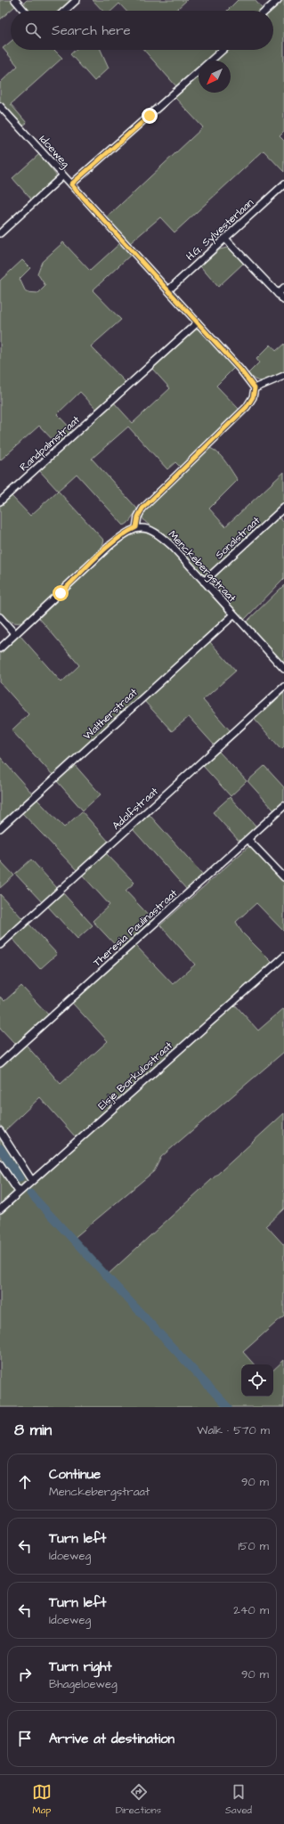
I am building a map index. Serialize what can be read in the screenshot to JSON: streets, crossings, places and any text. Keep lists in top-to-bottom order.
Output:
{
  "streets": {
    "street": [
      "Idoeweg",
      "H.G. Sylvesterlaan",
      "Randpalmstraat",
      "Sonalstraat",
      "Menckebergstraat",
      "Waltherstraat",
      "Adolfstraat",
      "Theresia Paulinastraat",
      "Elsje Borkulostraat"
    ]
  },
  "crossings": [
    ["Idoeweg", "H.G. Sylvesterlaan"],
    ["Idoeweg", "Randpalmstraat"],
    ["Sonalstraat", "Menckebergstraat"],
    ["Menckebergstraat", "Waltherstraat"]
  ],
  "north": "bottom left",
  "page": {
    "search": "Search here",
    "heading": ["8 min", "Walk · 570 m"],
    "list": [
      ["Continue", "Menckebergstraat", "90 m"],
      ["Turn left", "Idoeweg", "150 m"],
      ["Turn left", "Idoeweg", "240 m"],
      ["Turn right", "Bhageloeweg", "90 m"],
      "Arrive at destination"
    ],
    "nav": ["Map", "Directions", "Saved"]
  }
}
